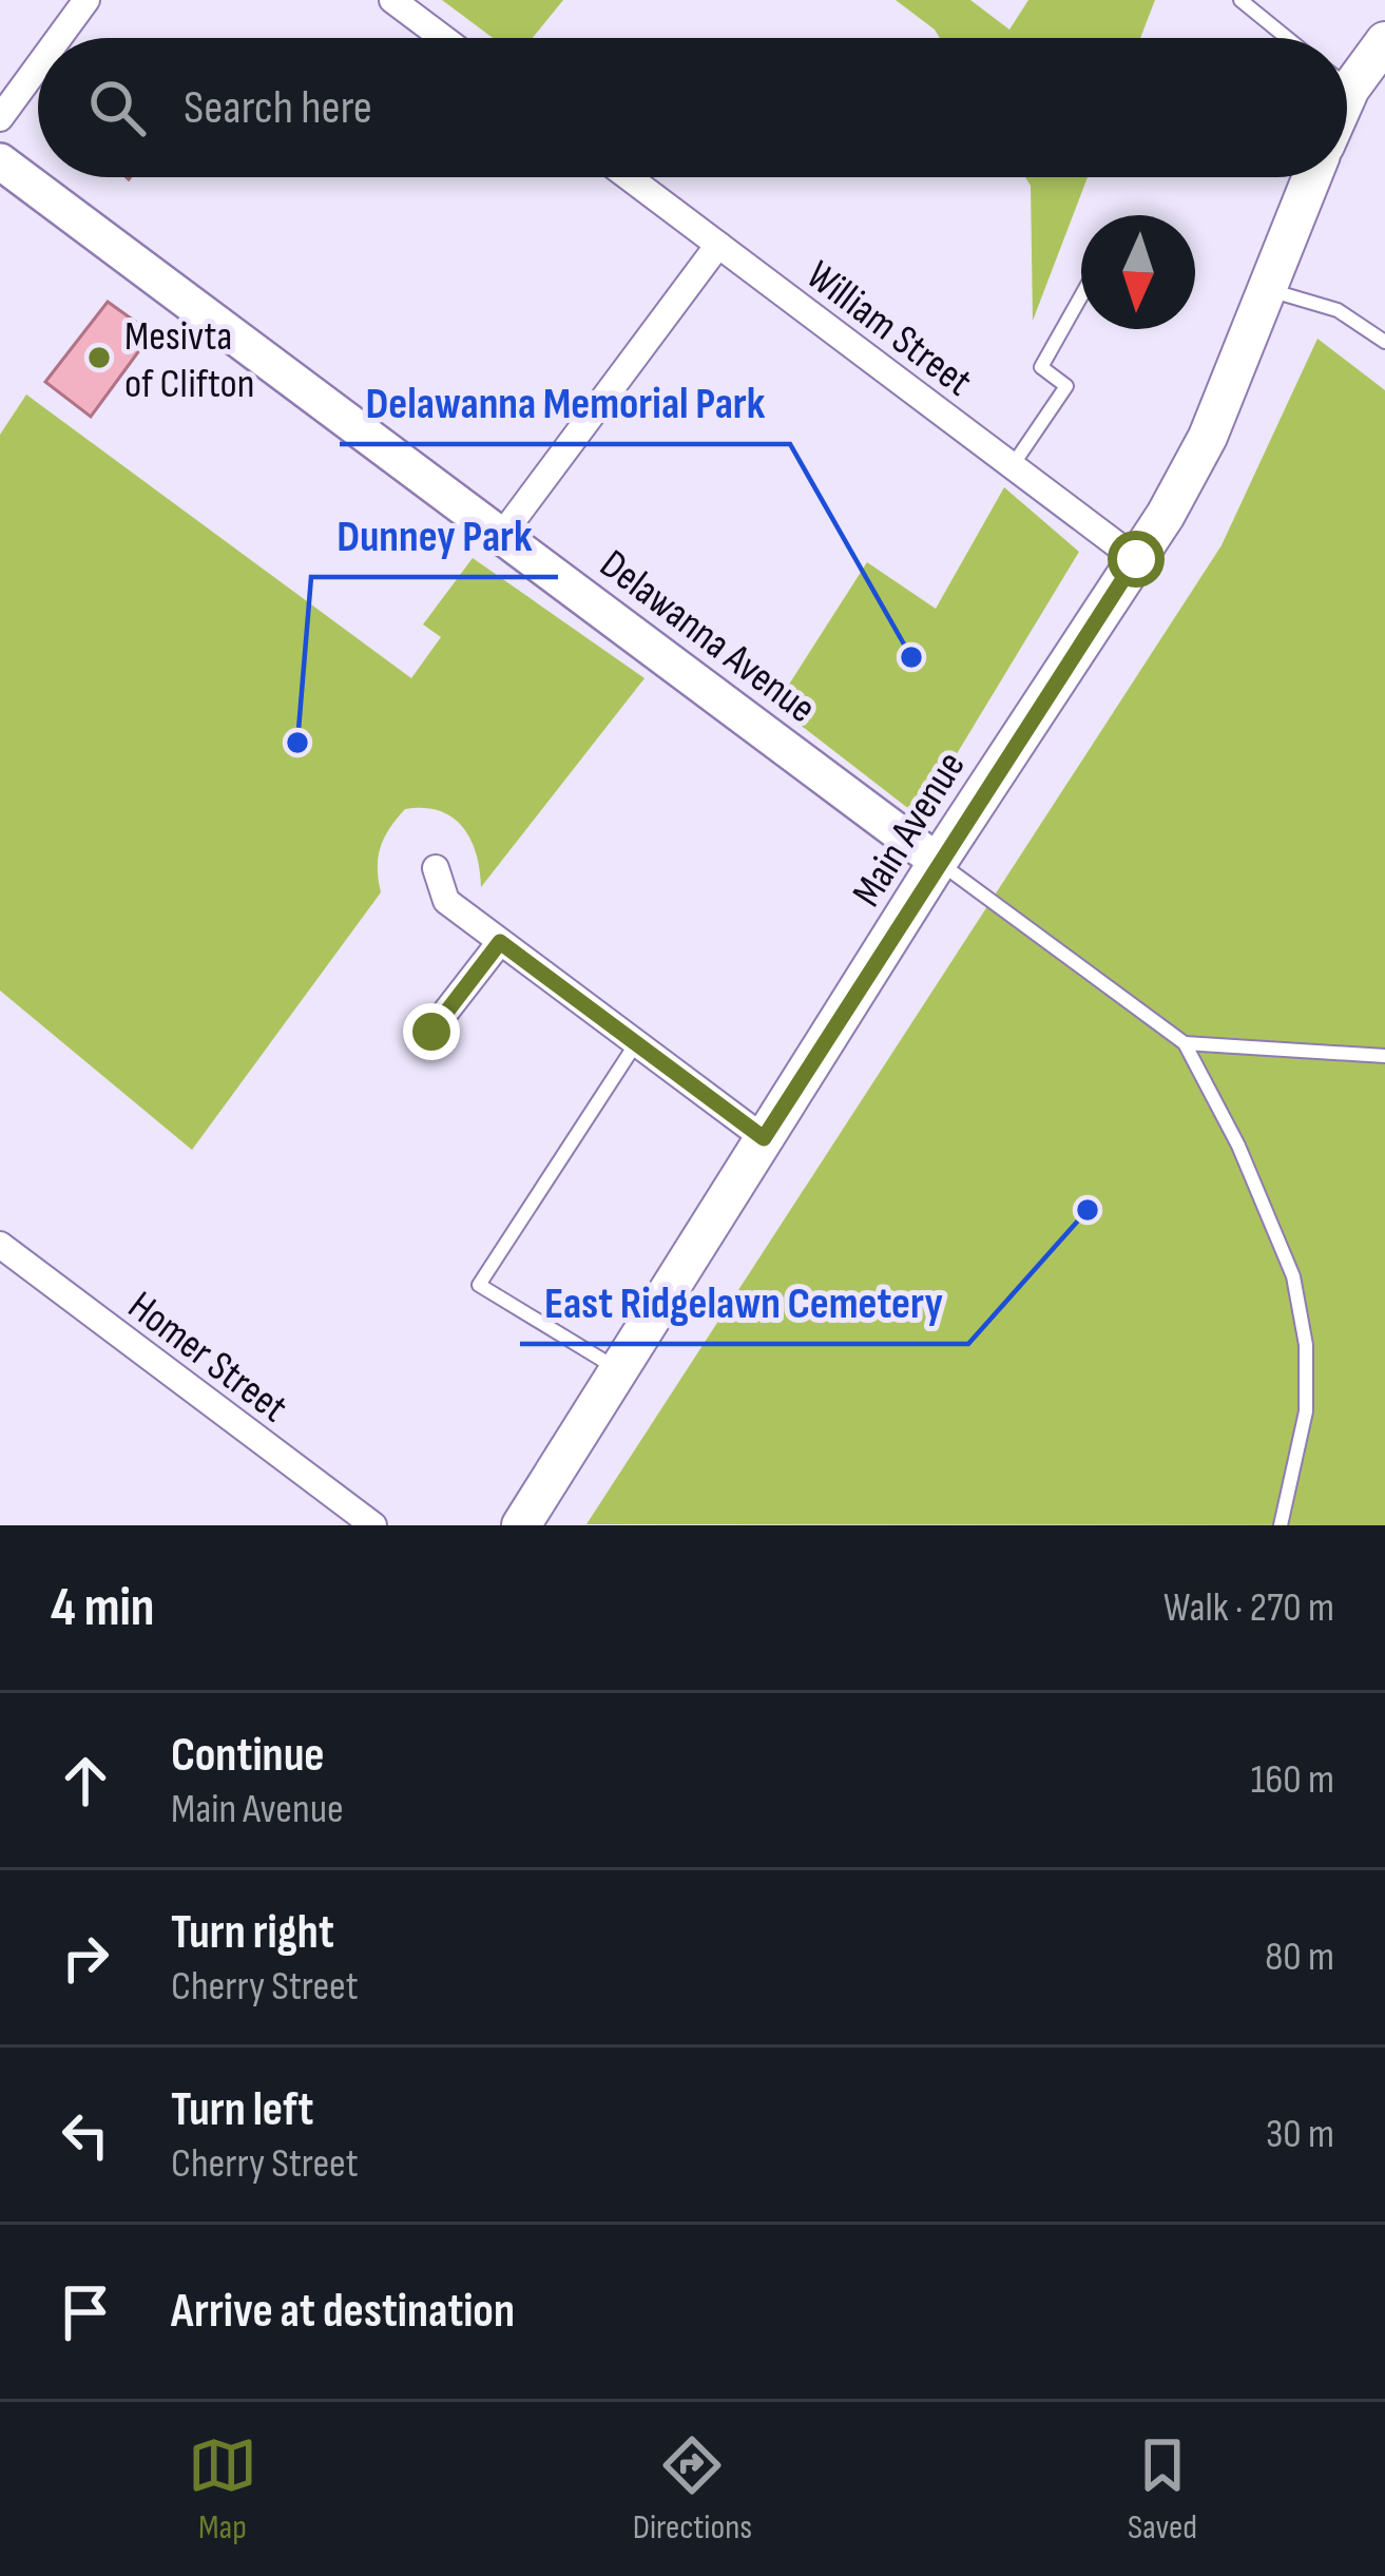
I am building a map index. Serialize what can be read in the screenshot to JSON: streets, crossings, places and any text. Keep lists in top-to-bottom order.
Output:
{
  "streets": {
    "main road": ["Main Avenue"],
    "street": ["William Street", "Delawanna Avenue", "Homer Street"]
  },
  "crossings": [
    ["William Street", "Main Avenue"],
    ["Delawanna Avenue", "Main Avenue"]
  ],
  "places": [
    "Mesivta of Clifton",
    "Delawanna Memorial Park",
    "Dunney Park",
    "East Ridgelawn Cemetery"
  ],
  "north": "bottom",
  "page": {
    "search": "Search here",
    "heading": ["4 min", "Walk · 270 m"],
    "list": [
      ["Continue", "Main Avenue", "160 m"],
      ["Turn right", "Cherry Street", "80 m"],
      ["Turn left", "Cherry Street", "30 m"],
      "Arrive at destination"
    ],
    "nav": ["Map", "Directions", "Saved"]
  }
}
